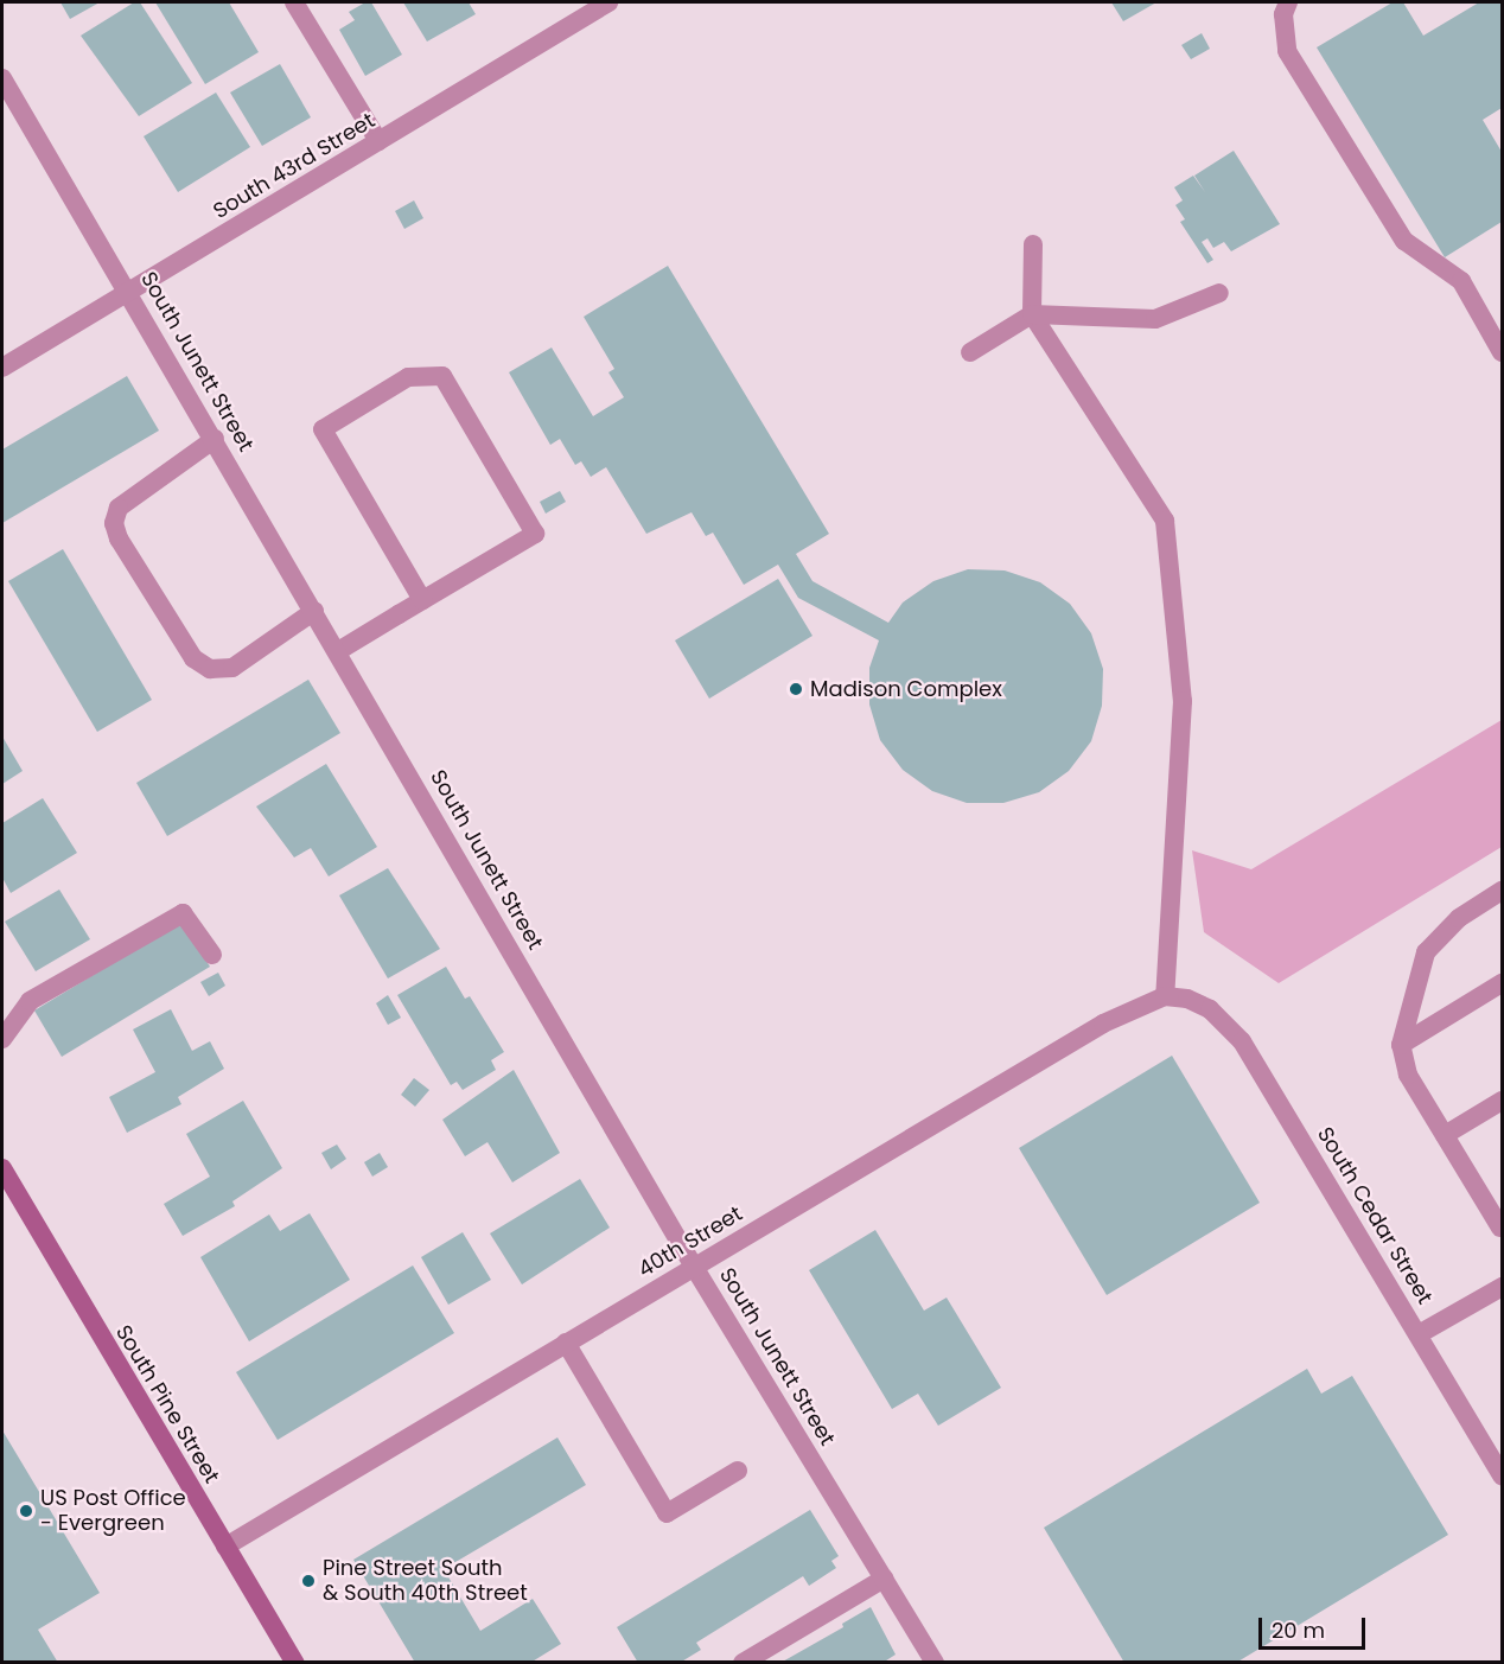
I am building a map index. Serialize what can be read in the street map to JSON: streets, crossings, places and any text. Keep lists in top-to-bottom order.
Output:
{
  "streets": {
    "main road": ["South Pine Street"],
    "street": [
      "South 43rd Street",
      "South Junett Street",
      "South Cedar Street",
      "40th Street"
    ]
  },
  "crossings": [
    ["South 43rd Street", "South Junett Street"],
    ["South Junett Street", "40th Street"],
    ["South Cedar Street", "40th Street"],
    ["40th Street", "South Pine Street"]
  ],
  "places": ["Madison Complex", "US Post Office - Evergreen", "Pine Street South & South 40th Street"],
  "scale_bar": "20 m"
}
